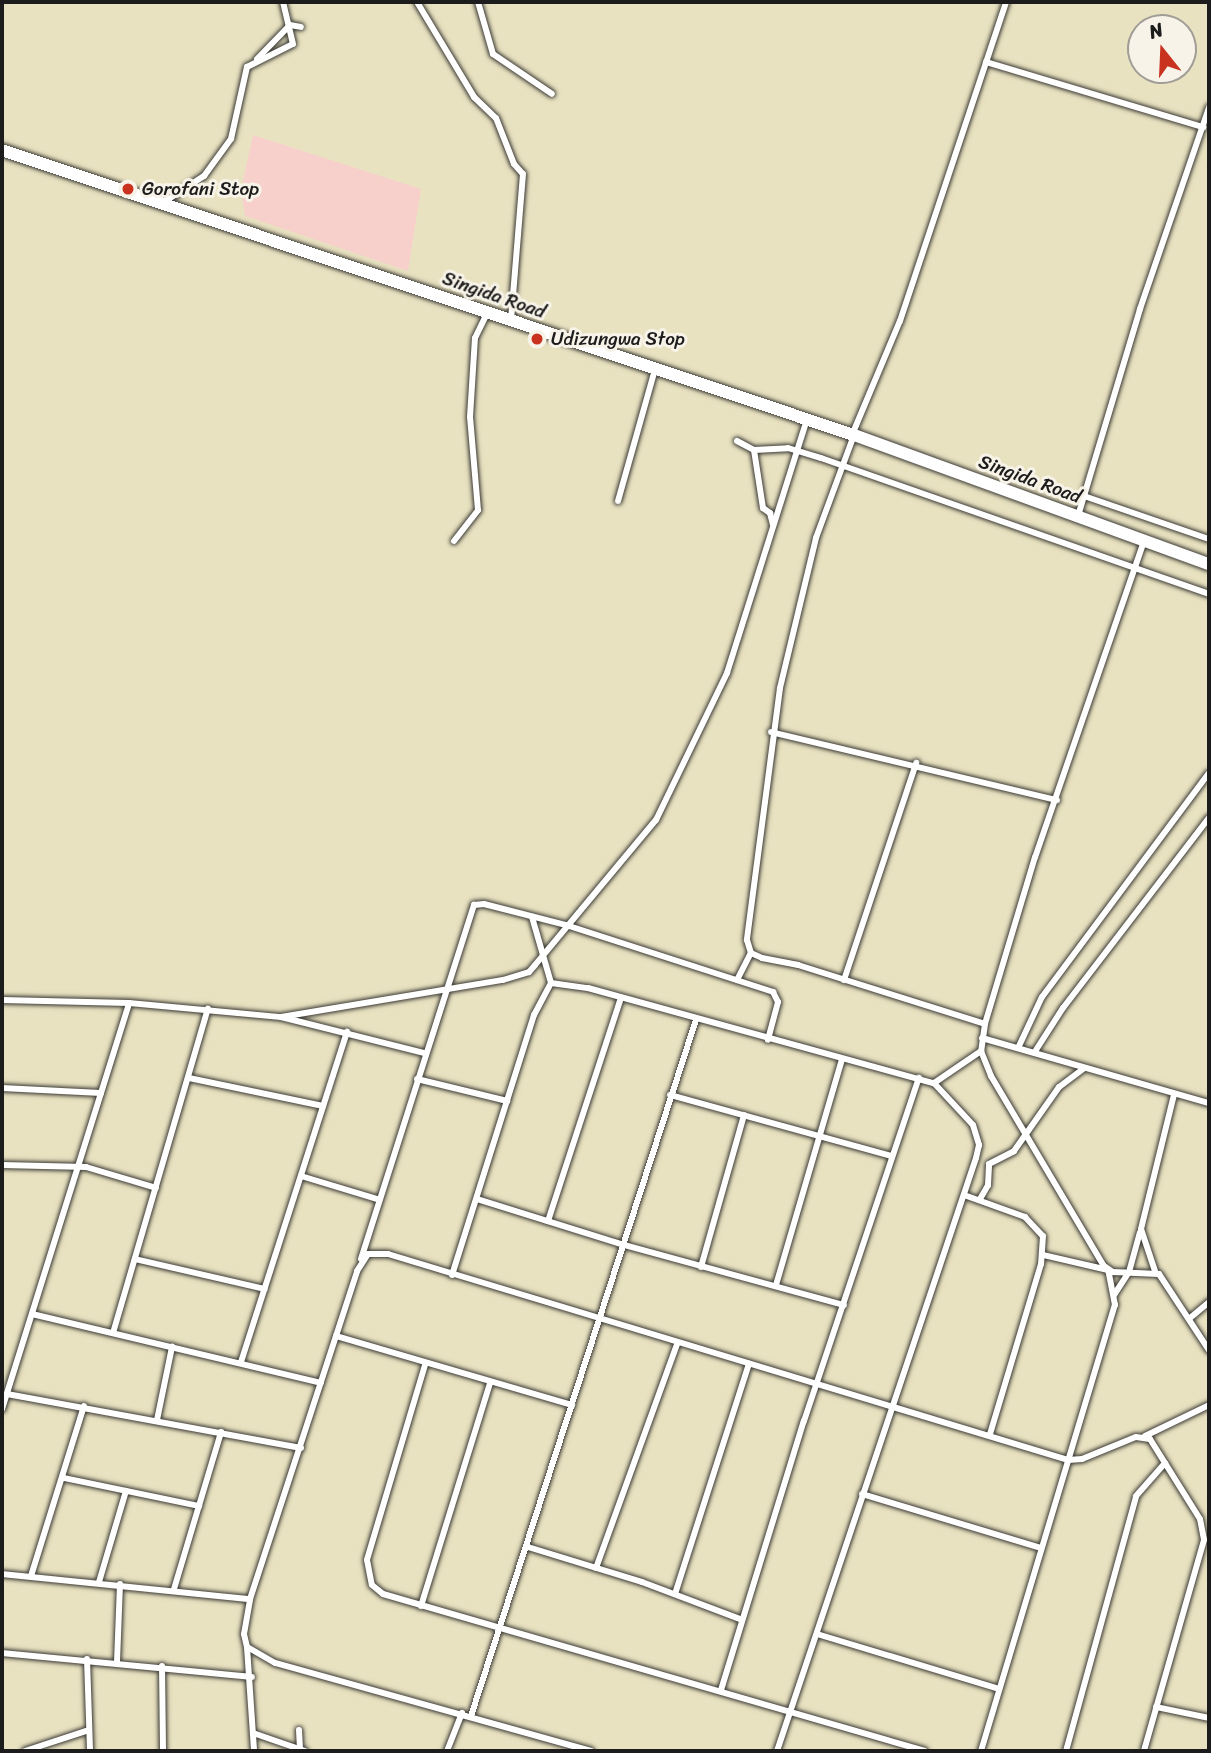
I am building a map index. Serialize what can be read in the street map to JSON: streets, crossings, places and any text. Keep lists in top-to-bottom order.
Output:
{
  "streets": {
    "highway": ["Singida Road"]
  },
  "places": ["Gorofani Stop", "Udizungwa Stop"],
  "north": "top"
}
